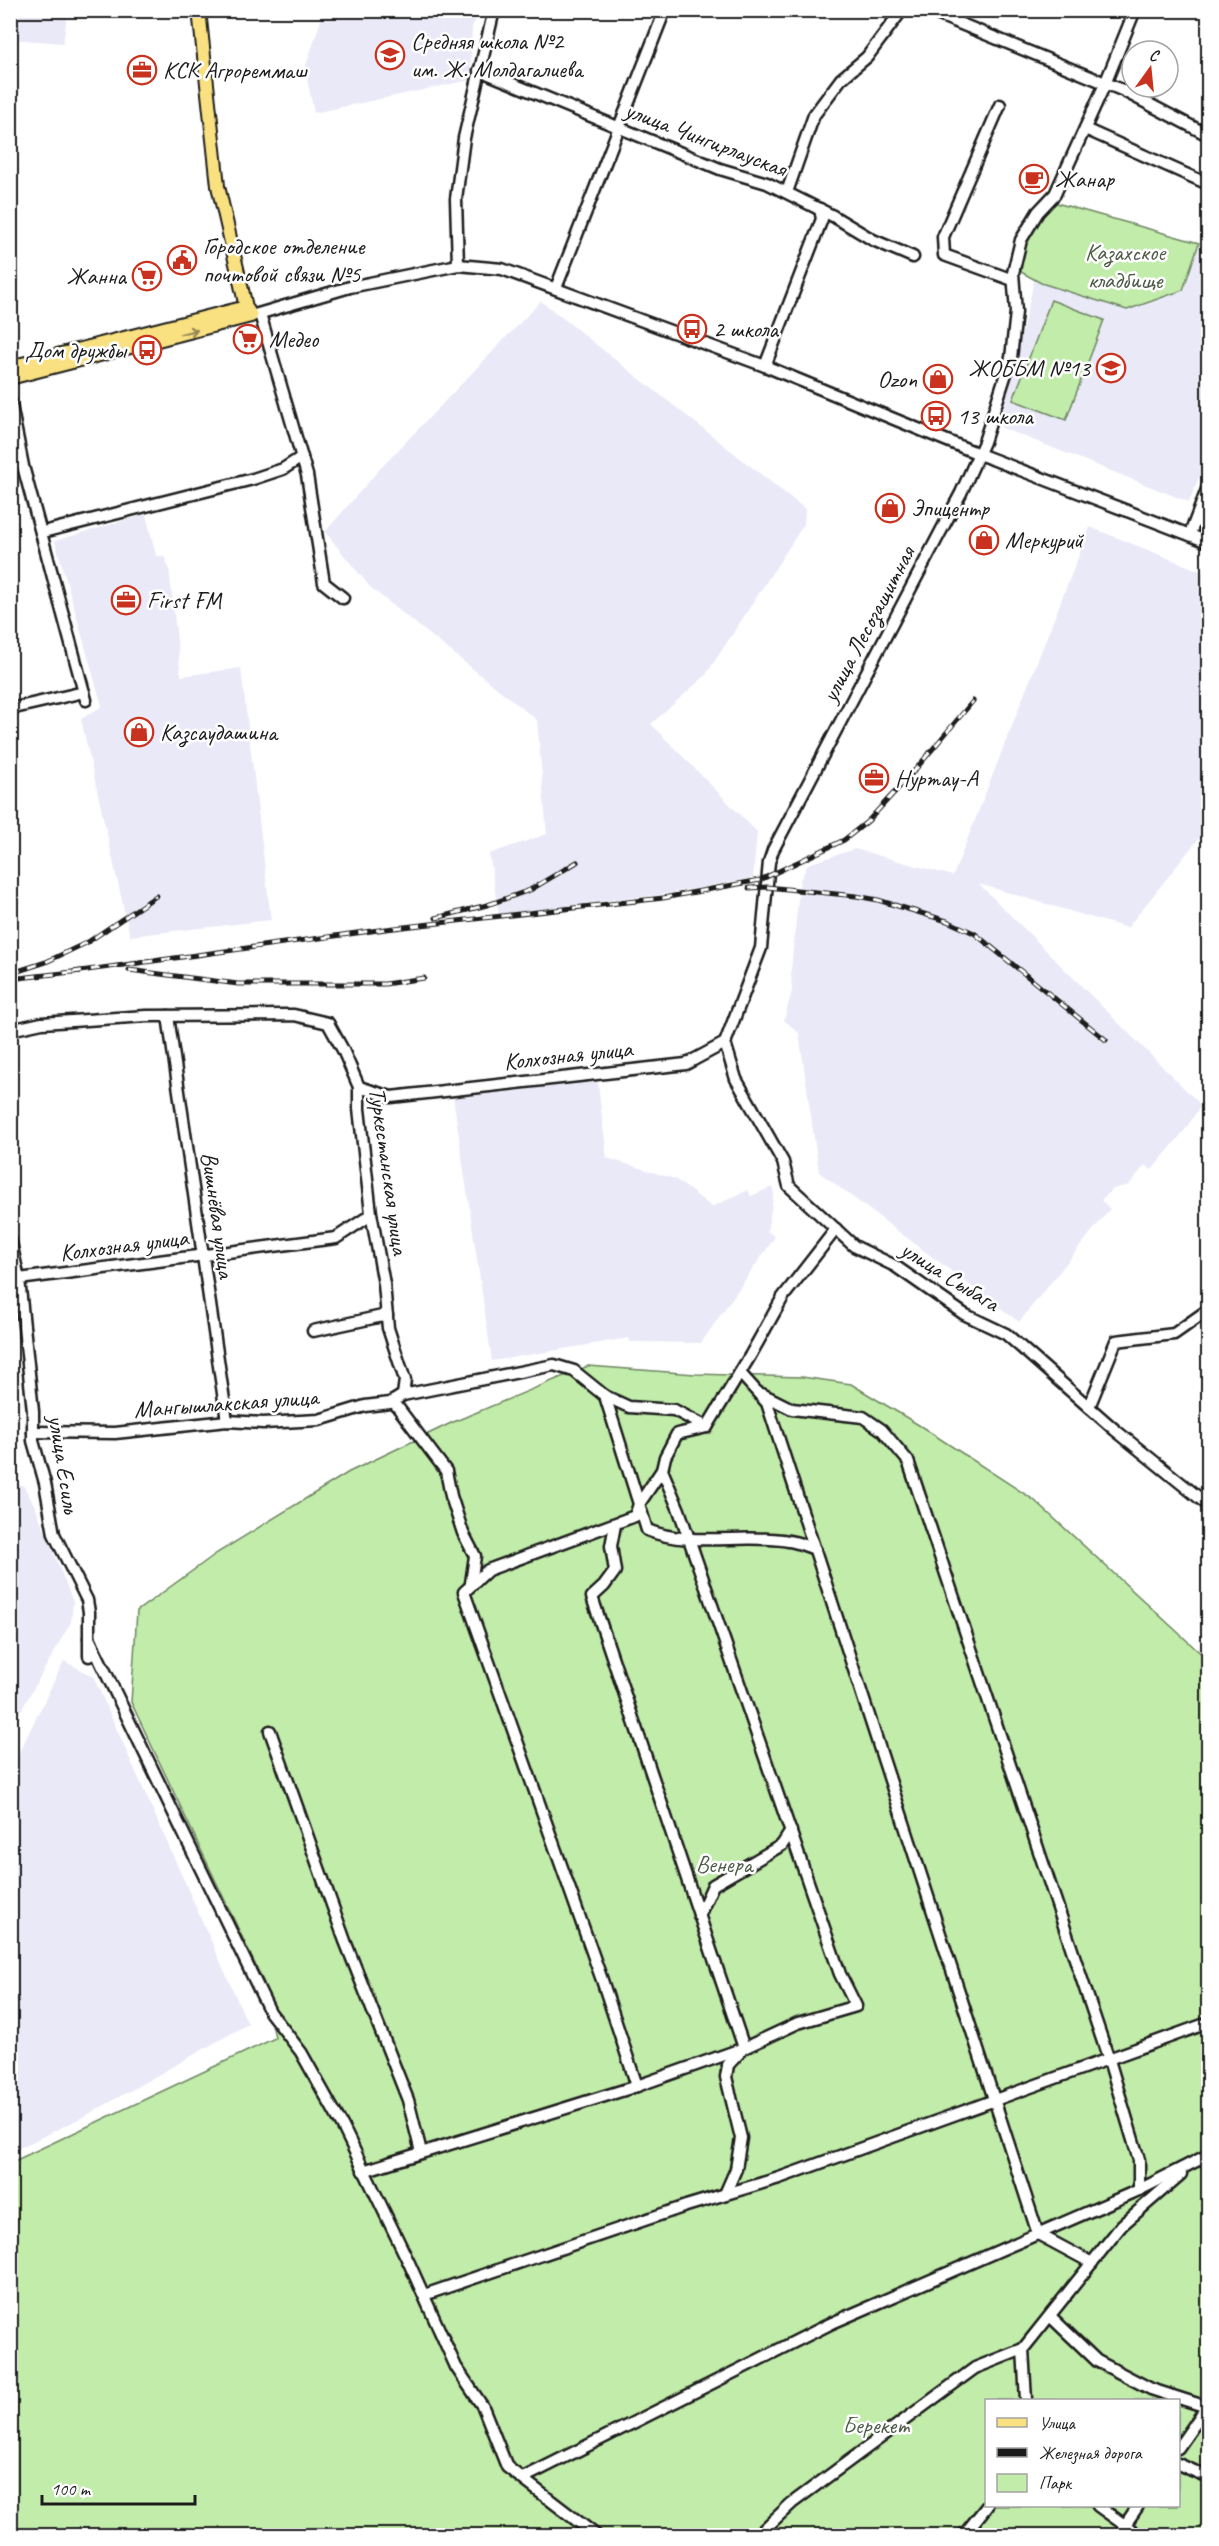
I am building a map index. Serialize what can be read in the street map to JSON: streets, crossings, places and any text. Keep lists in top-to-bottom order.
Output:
{
  "streets": {
    "street": [
      "улица Чингирлауская",
      "улица Лесозащитная",
      "Колхозная улица",
      "Туркестанская улица",
      "Вишнёвая улица",
      "улица Сыбага",
      "Мангышлакская улица",
      "улица Есиль"
    ]
  },
  "crossings": [
    ["улица Лесозащитная", "Колхозная улица"],
    ["улица Лесозащитная", "улица Сыбага"],
    ["Колхозная улица", "Туркестанская улица"],
    ["Колхозная улица", "Вишнёвая улица"],
    ["Колхозная улица", "улица Сыбага"],
    ["Колхозная улица", "улица Есиль"],
    ["Туркестанская улица", "Вишнёвая улица"],
    ["Туркестанская улица", "Мангышлакская улица"],
    ["Вишнёвая улица", "Мангышлакская улица"],
    ["Мангышлакская улица", "улица Есиль"]
  ],
  "parks": ["Казахское кладбище", "Венера", "Берекет"],
  "places": {
    "school or university": ["Средняя школа №2 им. Ж. Молдагалиева", "ЖОББМ №13"],
    "office": ["КСК Агрореммаш", "First FM", "Нуртау-А"],
    "cafe": ["Жанар"],
    "public building": ["Городское отделение почтовой связи №5"],
    "supermarket": ["Жанна", "Медео"],
    "bus stop": ["2 школа", "Дом дружбы", "13 школа"],
    "shop": [
      "Ozon",
      "Эпицентр",
      "Меркурий",
      "Казсаудашина"
    ]
  },
  "legend": ["Улица", "Железная дорога", "Парк"],
  "scale_bar": "100 m",
  "north": "top"
}
